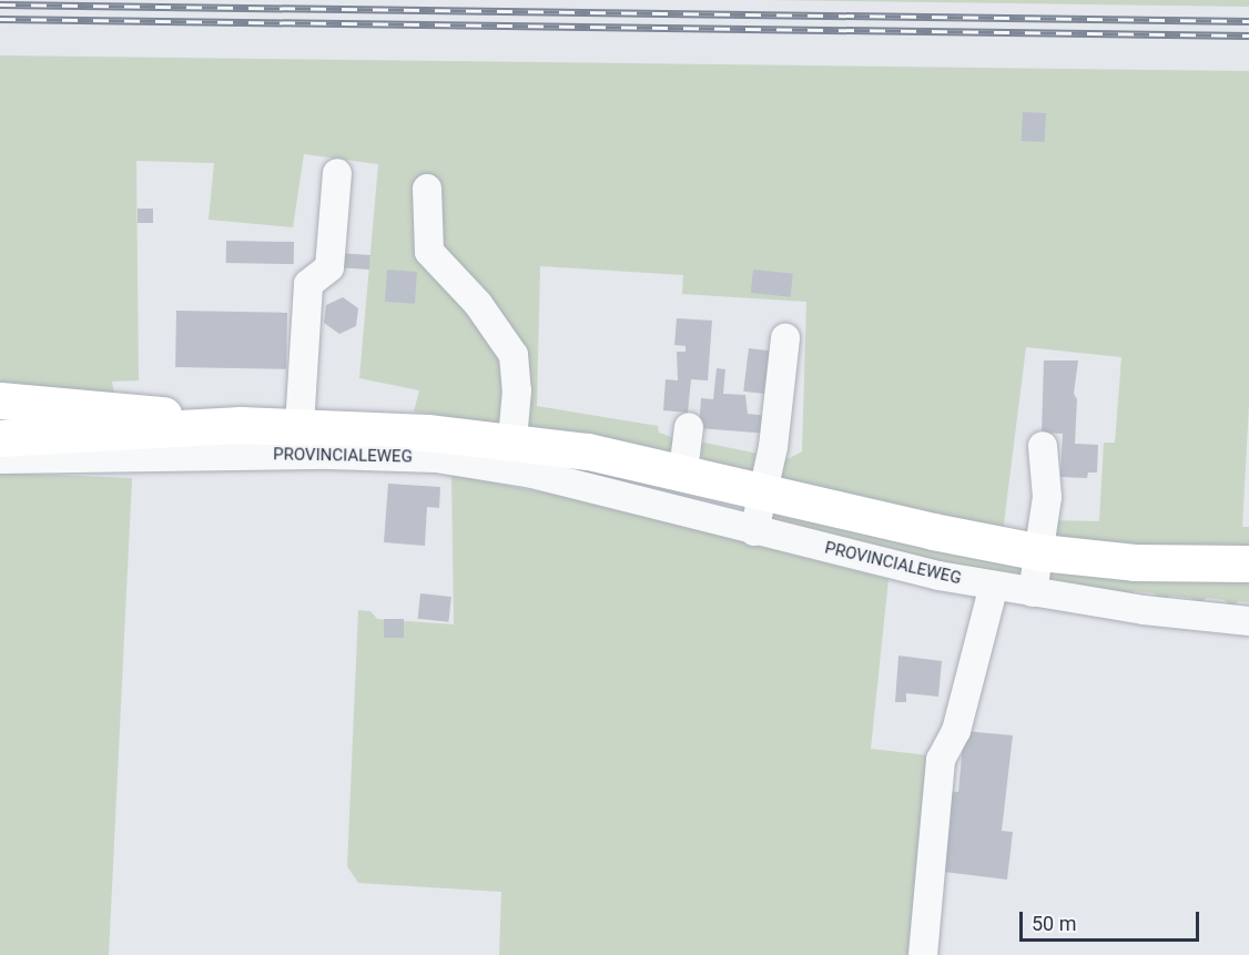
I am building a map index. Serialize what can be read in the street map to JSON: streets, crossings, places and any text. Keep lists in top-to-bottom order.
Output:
{
  "streets": {
    "main road": ["PROVINCIALEWEG"]
  },
  "scale_bar": "50 m"
}
